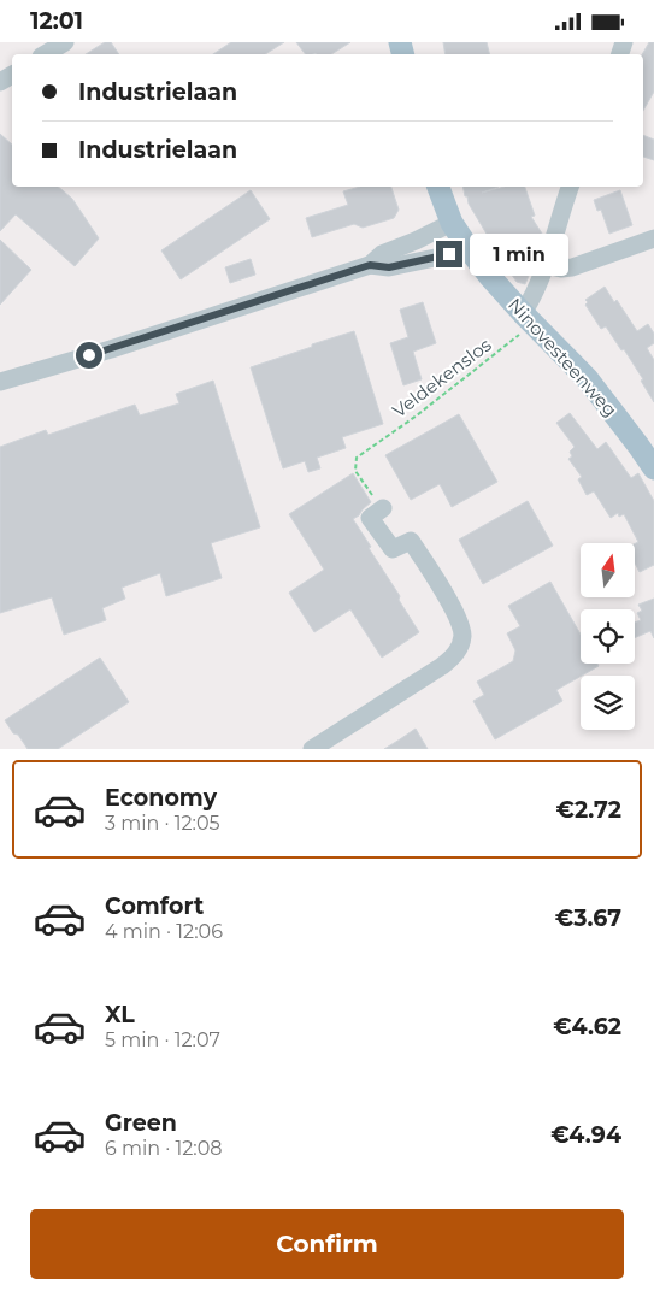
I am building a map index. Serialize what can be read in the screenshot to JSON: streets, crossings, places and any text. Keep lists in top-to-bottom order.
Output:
{
  "streets": {
    "main road": ["Ninovesteenweg"],
    "path": ["Veldekenslos"]
  },
  "crossings": [
    ["Ninovesteenweg", "Veldekenslos"]
  ],
  "north": "top",
  "page": {
    "status": "12:01",
    "banner": ["Industrielaan", "Industrielaan"],
    "bubble": "1 min",
    "list": [
      {
        "name": "Economy",
        "note": "3 min · 12:05",
        "value": "€2.72"
      },
      {
        "name": "Comfort",
        "note": "4 min · 12:06",
        "value": "€3.67"
      },
      {
        "name": "XL",
        "note": "5 min · 12:07",
        "value": "€4.62"
      },
      {
        "name": "Green",
        "note": "6 min · 12:08",
        "value": "€4.94"
      }
    ],
    "buttons": "Confirm"
  }
}
